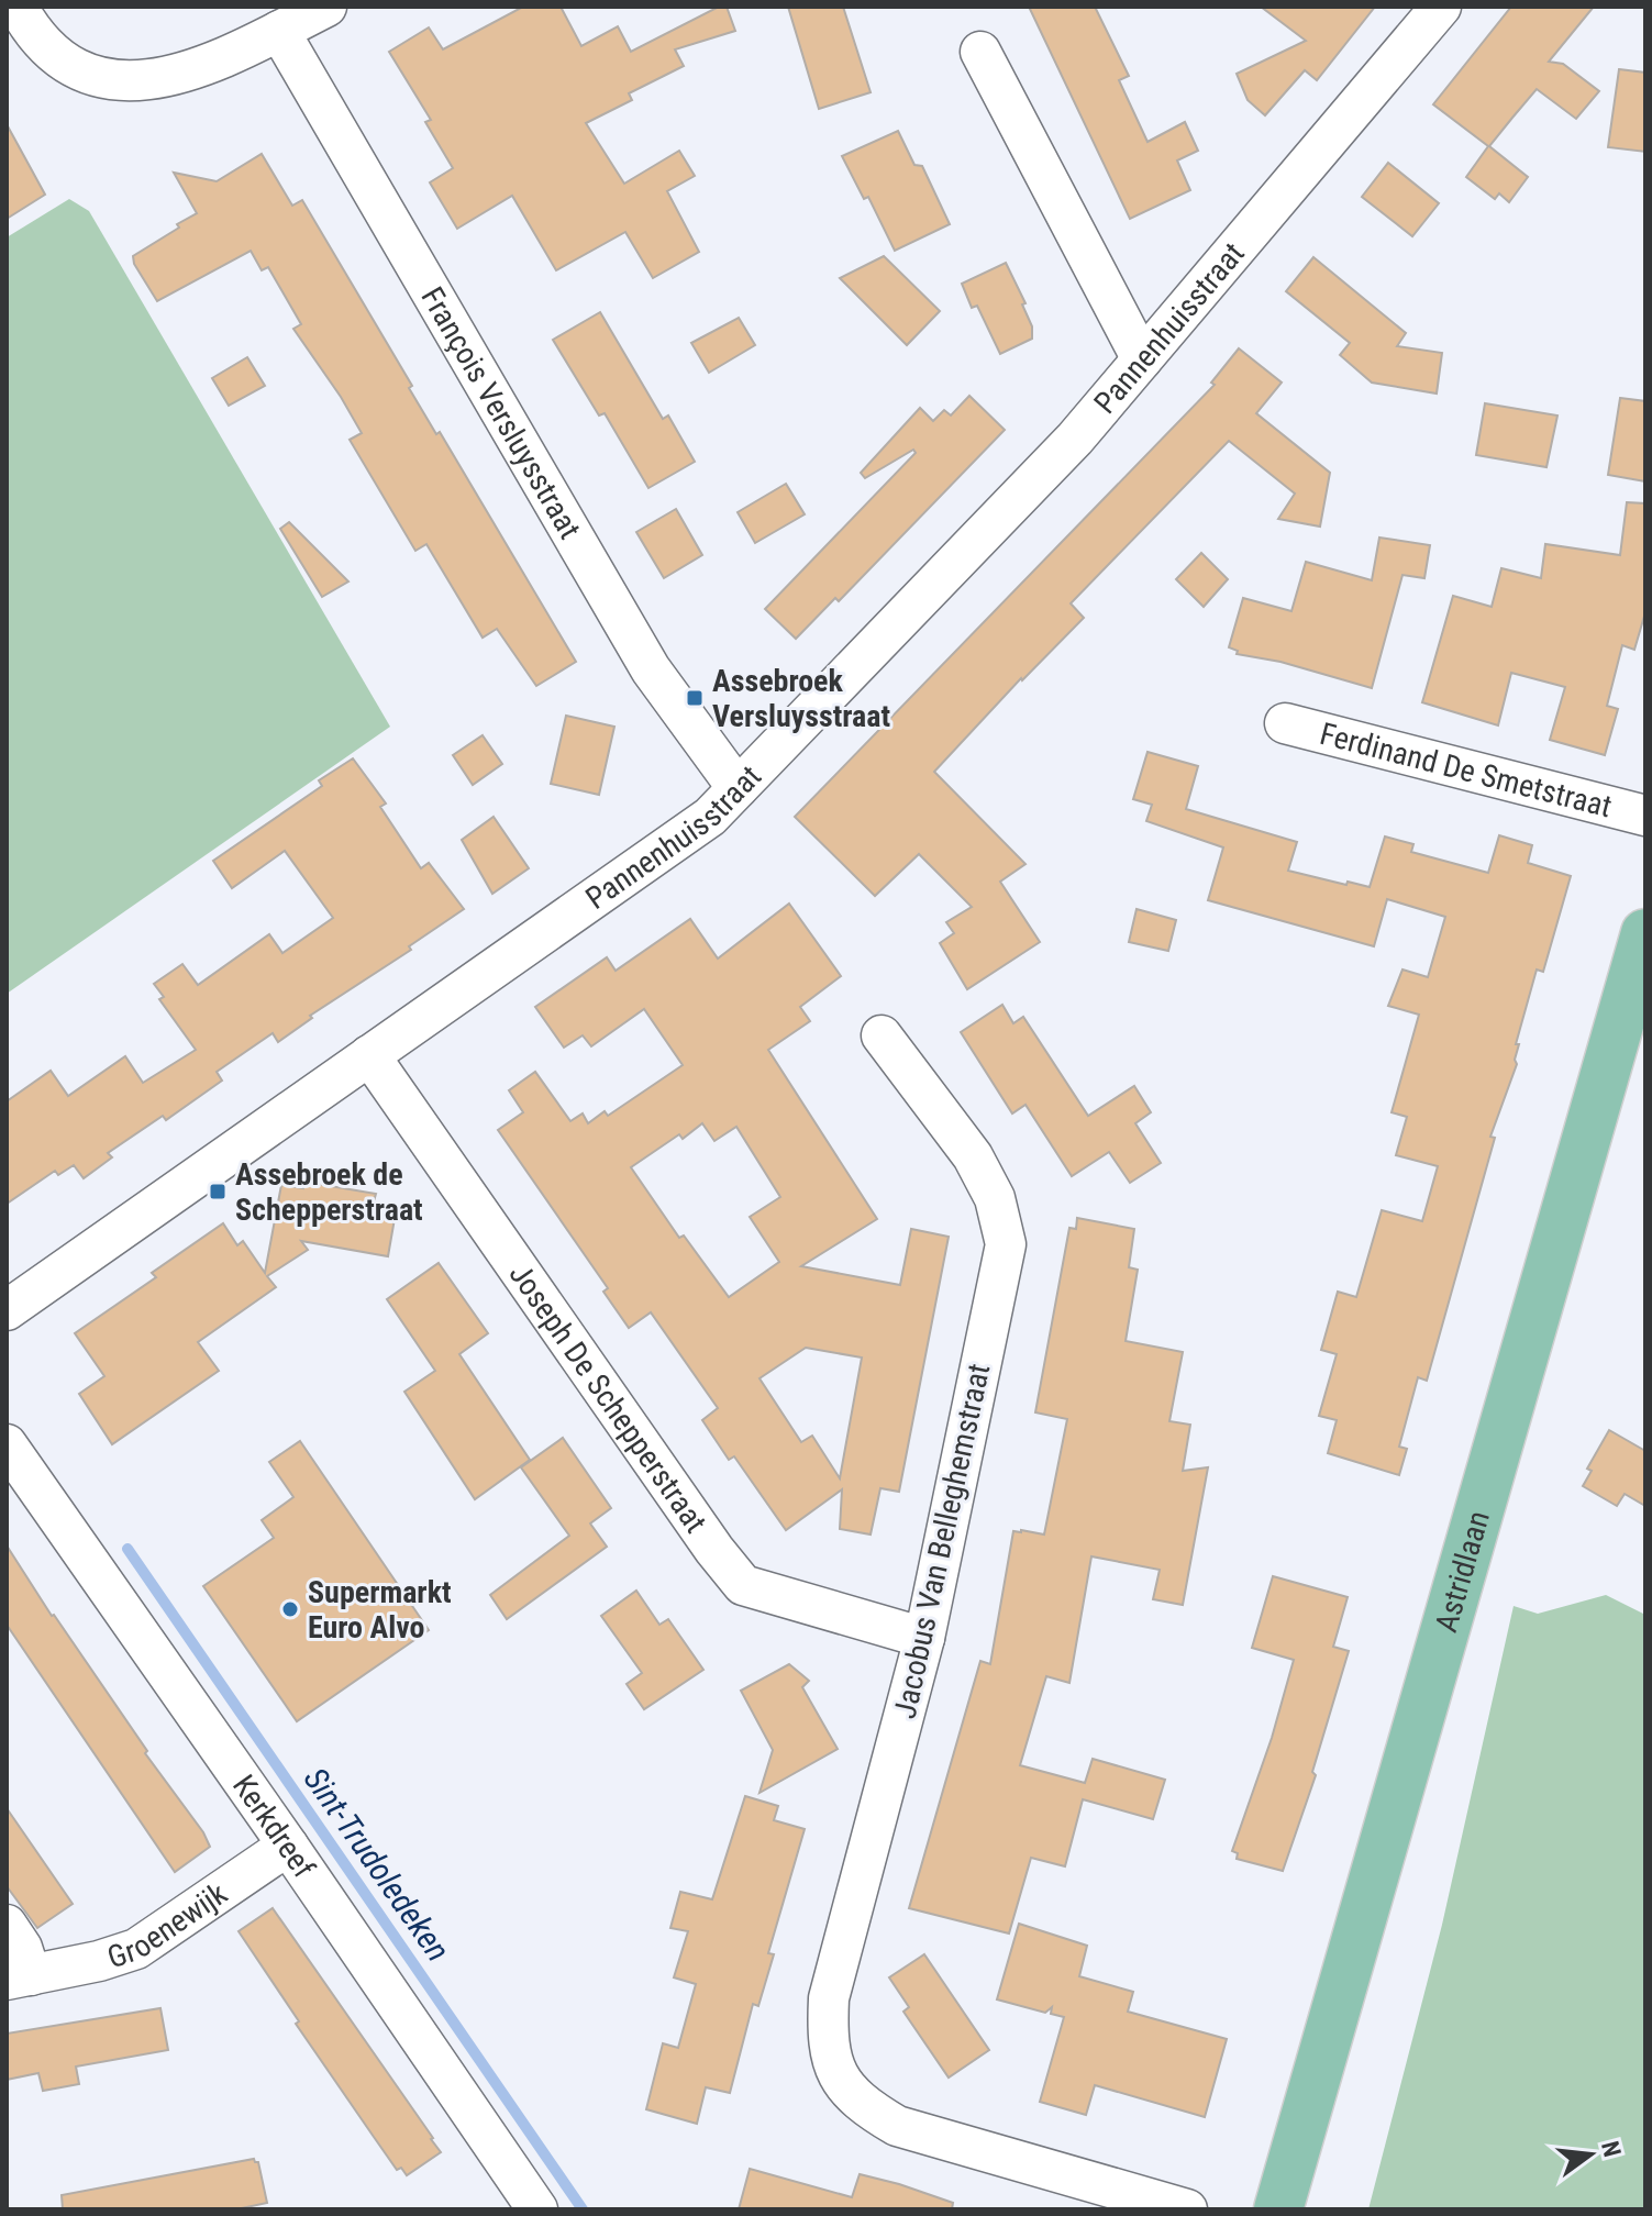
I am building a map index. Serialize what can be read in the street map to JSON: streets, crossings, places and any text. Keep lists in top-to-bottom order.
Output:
{
  "streets": {
    "main road": ["Astridlaan"],
    "street": [
      "Pannenhuisstraat",
      "François Versluysstraat",
      "Ferdinand De Smetstraat",
      "Joseph De Schepperstraat",
      "Jacobus Van Belleghemstraat",
      "Kerkdreef",
      "Groenewijk"
    ]
  },
  "crossings": [
    ["Pannenhuisstraat", "François Versluysstraat"],
    ["Pannenhuisstraat", "Joseph De Schepperstraat"],
    ["Joseph De Schepperstraat", "Jacobus Van Belleghemstraat"],
    ["Kerkdreef", "Groenewijk"]
  ],
  "water": ["Sint-Trudoledeken"],
  "places": {
    "transit": ["Assebroek Versluysstraat", "Assebroek de Schepperstraat"],
    "other": ["Supermarkt Euro Alvo"]
  },
  "north": "right"
}
